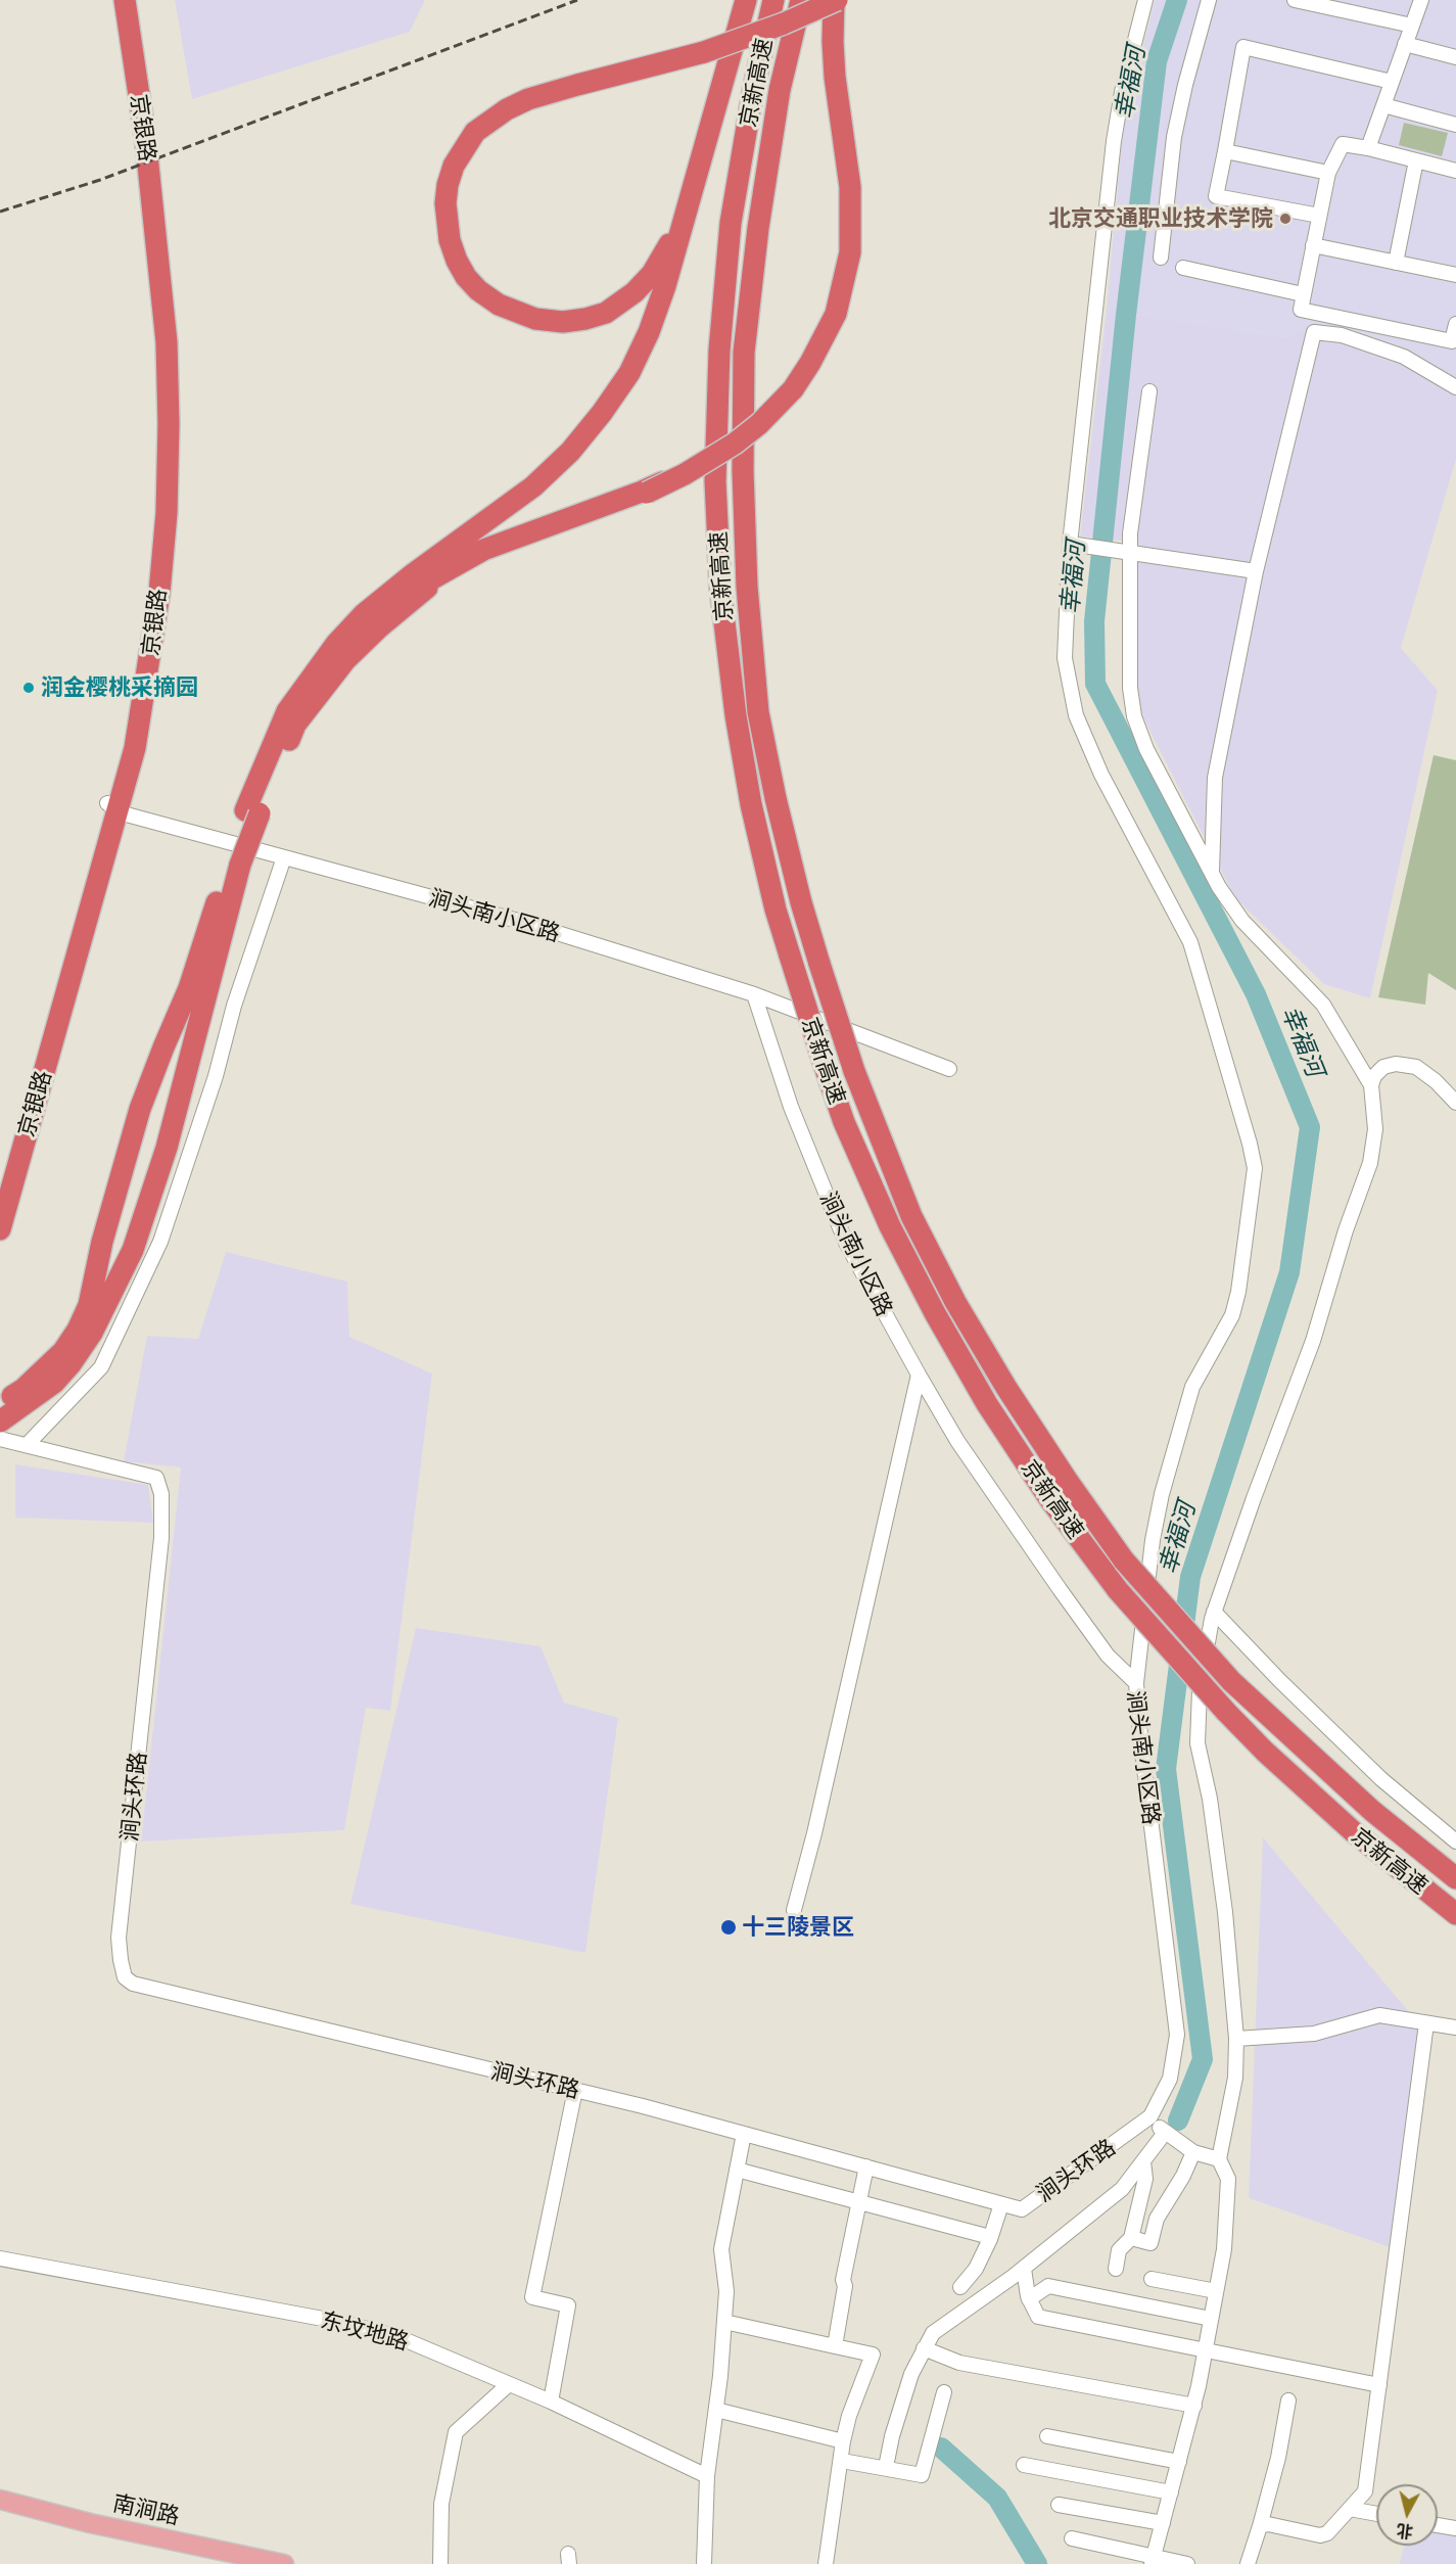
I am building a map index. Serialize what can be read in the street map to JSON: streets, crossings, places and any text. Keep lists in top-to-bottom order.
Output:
{
  "streets": {
    "highway": ["京新高速", "京银路"],
    "main road": ["南涧路"],
    "street": ["涧头南小区路", "涧头环路", "东坟地路"]
  },
  "crossings": [
    ["京银路", "涧头南小区路"],
    ["涧头南小区路", "涧头环路"]
  ],
  "water": ["幸福河"],
  "places": ["北京交通职业技术学院", "润金樱桃采摘园", "十三陵景区"],
  "north": "bottom"
}
